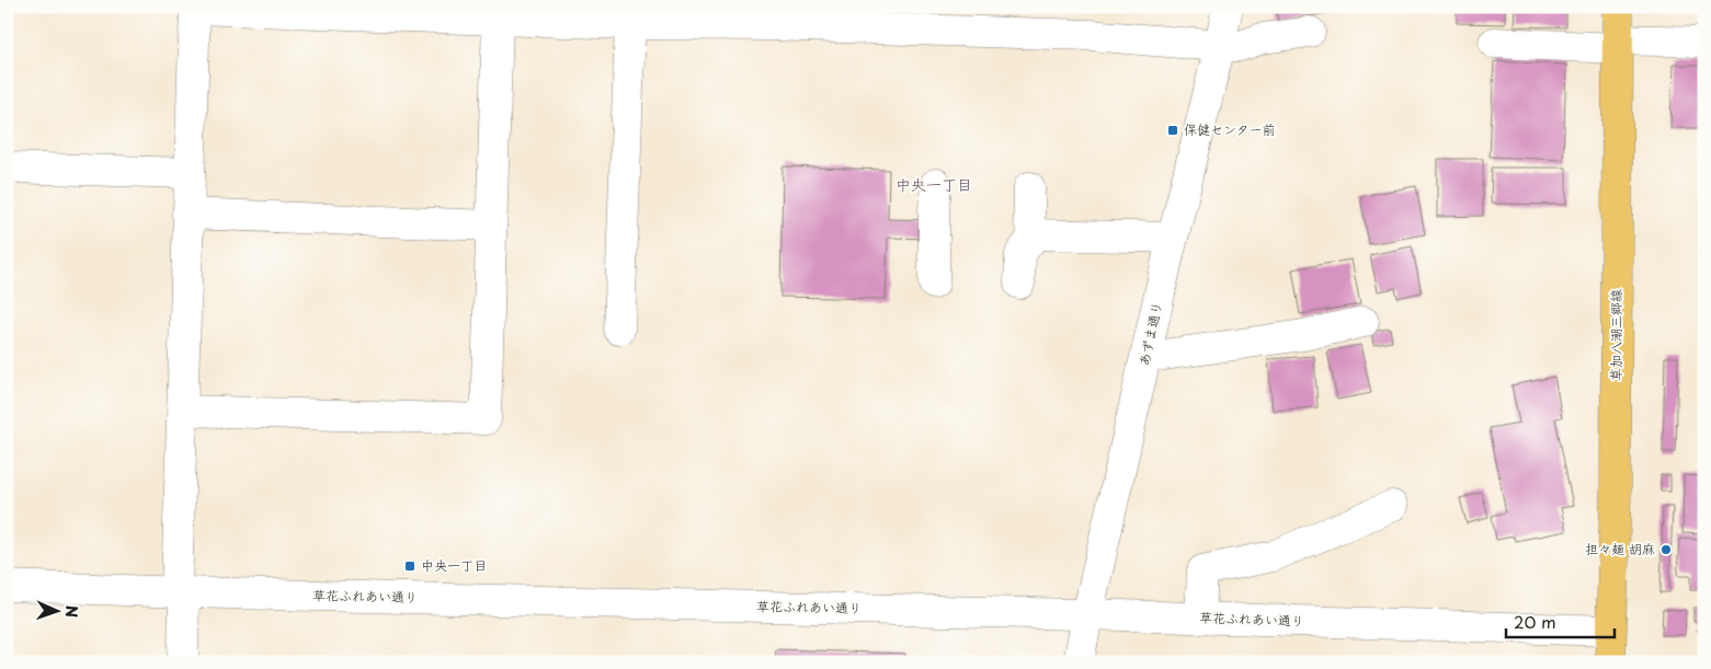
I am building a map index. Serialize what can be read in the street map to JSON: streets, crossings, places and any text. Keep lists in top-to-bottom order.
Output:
{
  "streets": {
    "main road": ["草加八潮三郷線"],
    "street": ["あずま通り", "草花ふれあい通り"]
  },
  "crossings": [
    ["あずま通り", "草花ふれあい通り"],
    ["草加八潮三郷線", "草花ふれあい通り"]
  ],
  "districts": ["中央一丁目"],
  "places": {
    "transit": ["保健センター前", "中央一丁目"],
    "other": ["担々麺 胡麻"]
  },
  "scale_bar": "20 m",
  "north": "right"
}
